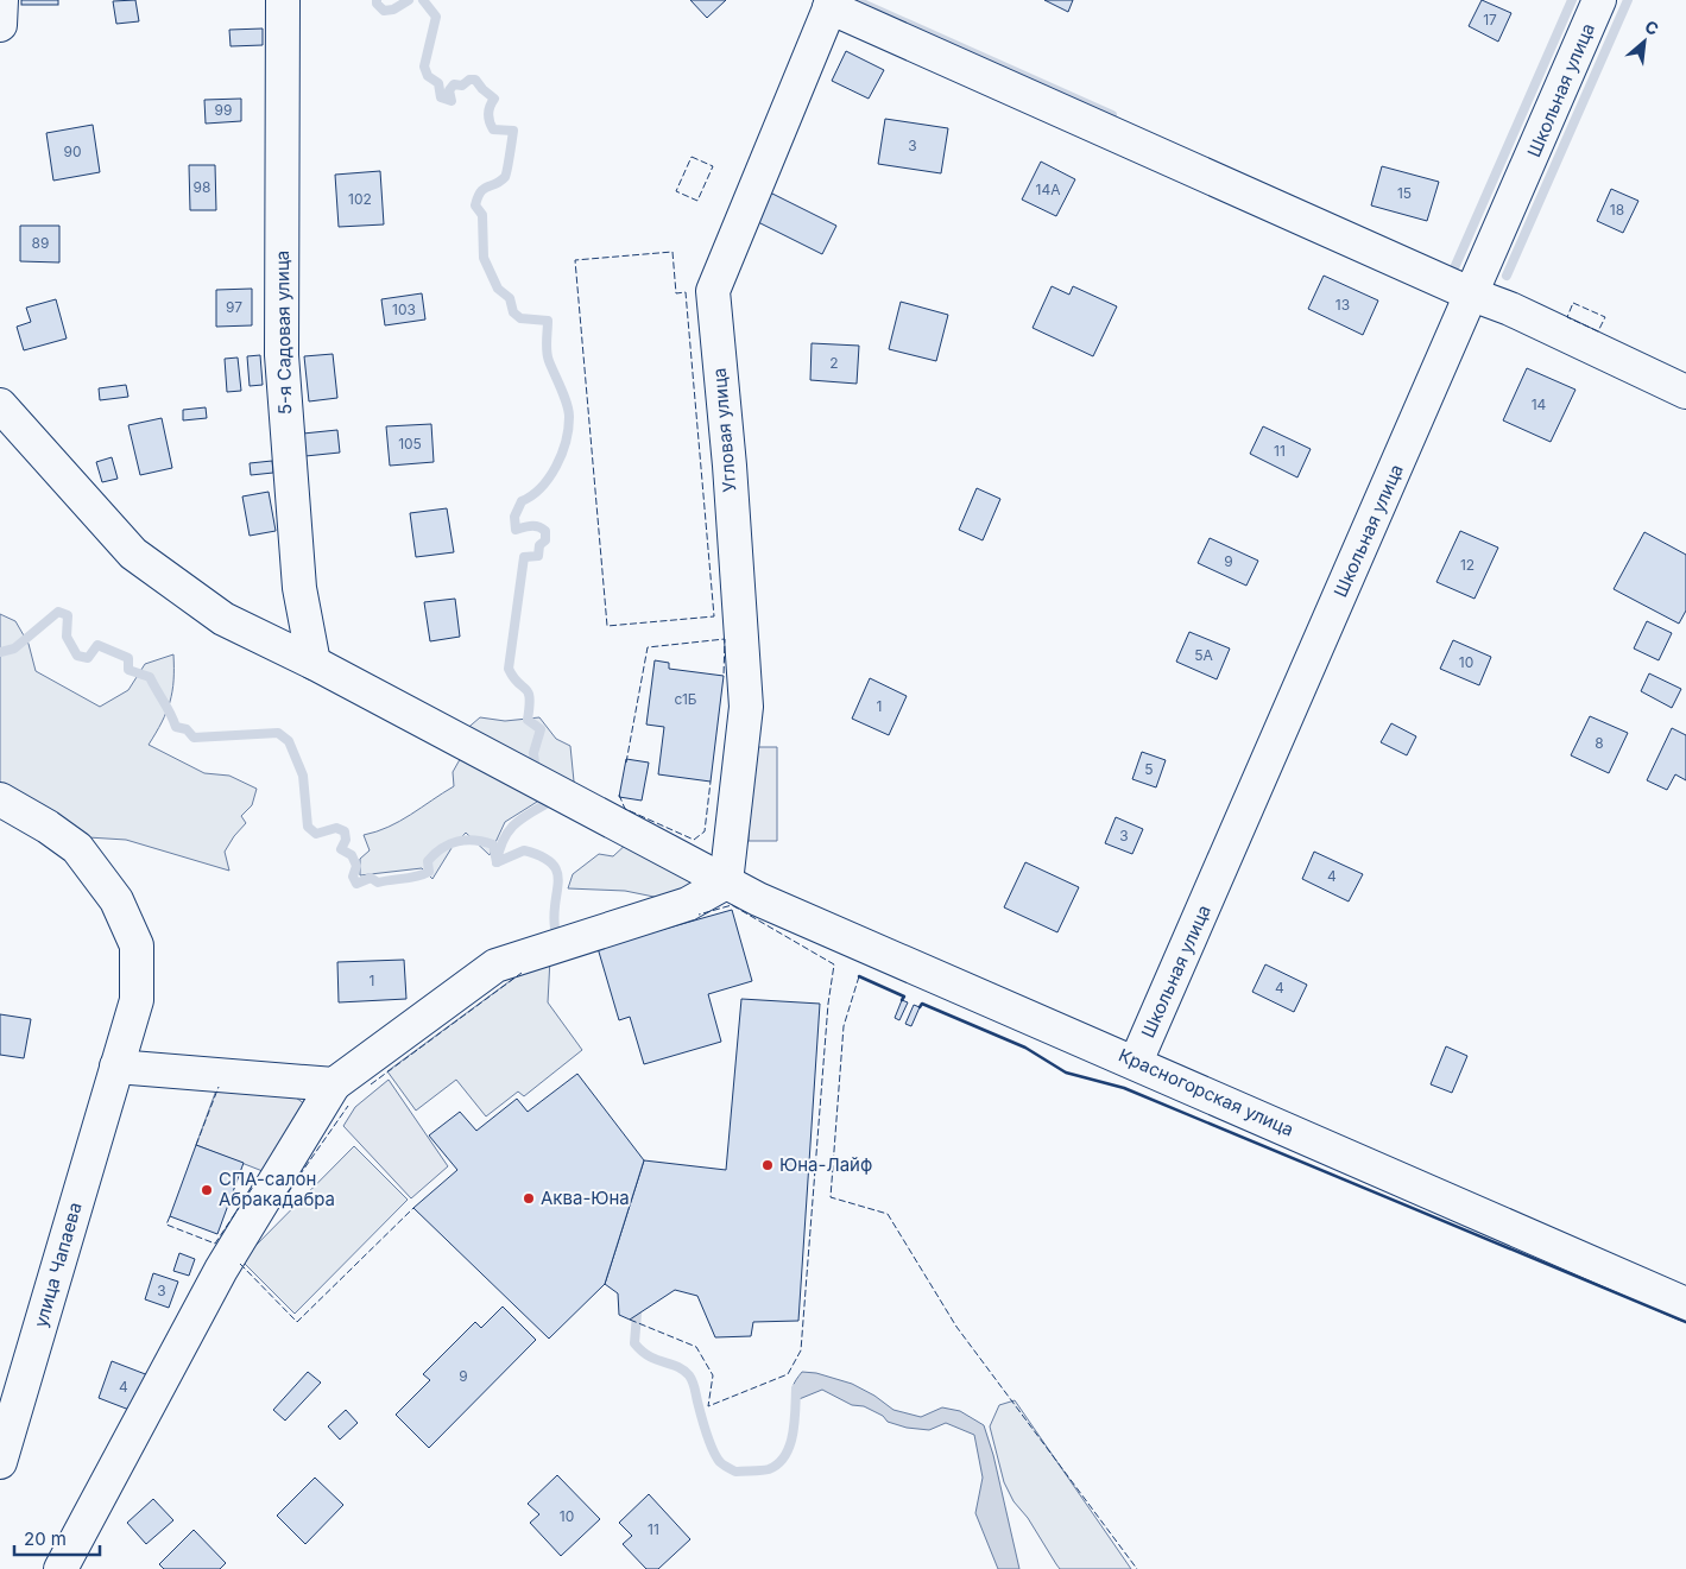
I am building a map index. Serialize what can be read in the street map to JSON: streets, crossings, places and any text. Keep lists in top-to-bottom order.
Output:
{
  "streets": {
    "street": [
      "Школьная улица",
      "5-я Садовая улица",
      "Угловая улица",
      "Красногорская улица",
      "улица Чапаева"
    ]
  },
  "crossings": [
    ["Школьная улица", "Красногорская улица"],
    ["5-я Садовая улица", "Красногорская улица"],
    ["Угловая улица", "Красногорская улица"]
  ],
  "places": ["Юна-Лайф", "СПА-салон Абракадабра", "Аква-Юна"],
  "house_numbers": [
    "17",
    "99",
    "3",
    "90",
    "98",
    "14А",
    "15",
    "102",
    "18",
    "89",
    "13",
    "97",
    "103",
    "2",
    "14",
    "105",
    "11",
    "9",
    "12",
    "5А",
    "10",
    "с1Б",
    "1",
    "8",
    "5",
    "3",
    "4",
    "1",
    "4",
    "3",
    "9",
    "4",
    "10",
    "11"
  ],
  "scale_bar": "20 m",
  "north": "top right"
}
